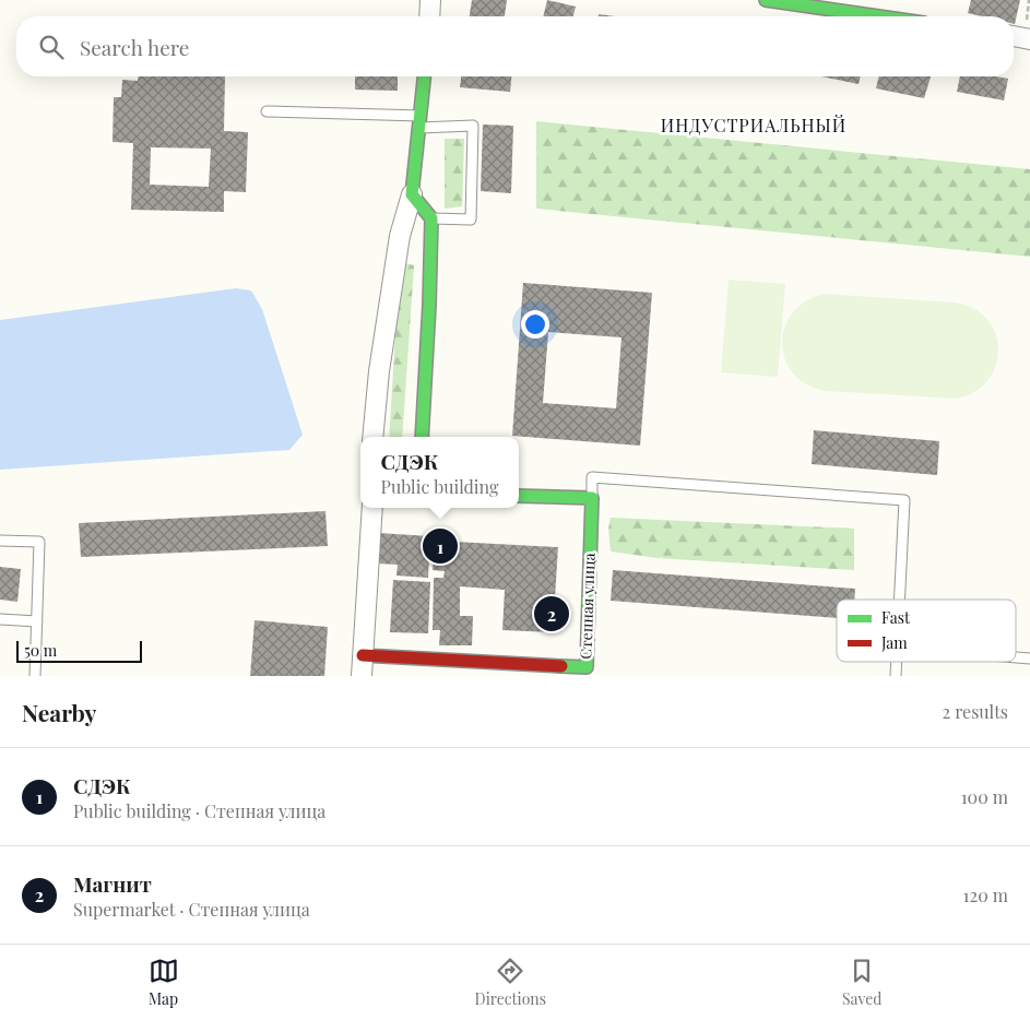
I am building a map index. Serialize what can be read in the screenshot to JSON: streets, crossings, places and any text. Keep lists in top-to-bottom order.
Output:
{
  "streets": {
    "street": ["Степная улица"]
  },
  "districts": ["ИНДУСТРИАЛЬНЫЙ"],
  "legend": ["Fast", "Jam"],
  "scale_bar": "50 m",
  "page": {
    "search": "Search here",
    "popup": ["СДЭК", "Public building"],
    "pins": ["1", "2"],
    "scale": "50 m",
    "heading": ["Nearby", "2 results"],
    "list": [
      {
        "mark": "1",
        "name": "СДЭК",
        "note": "Public building · Степная улица",
        "value": "100 m"
      },
      {
        "mark": "2",
        "name": "Магнит",
        "note": "Supermarket · Степная улица",
        "value": "120 m"
      }
    ],
    "nav": ["Map", "Directions", "Saved"]
  }
}
